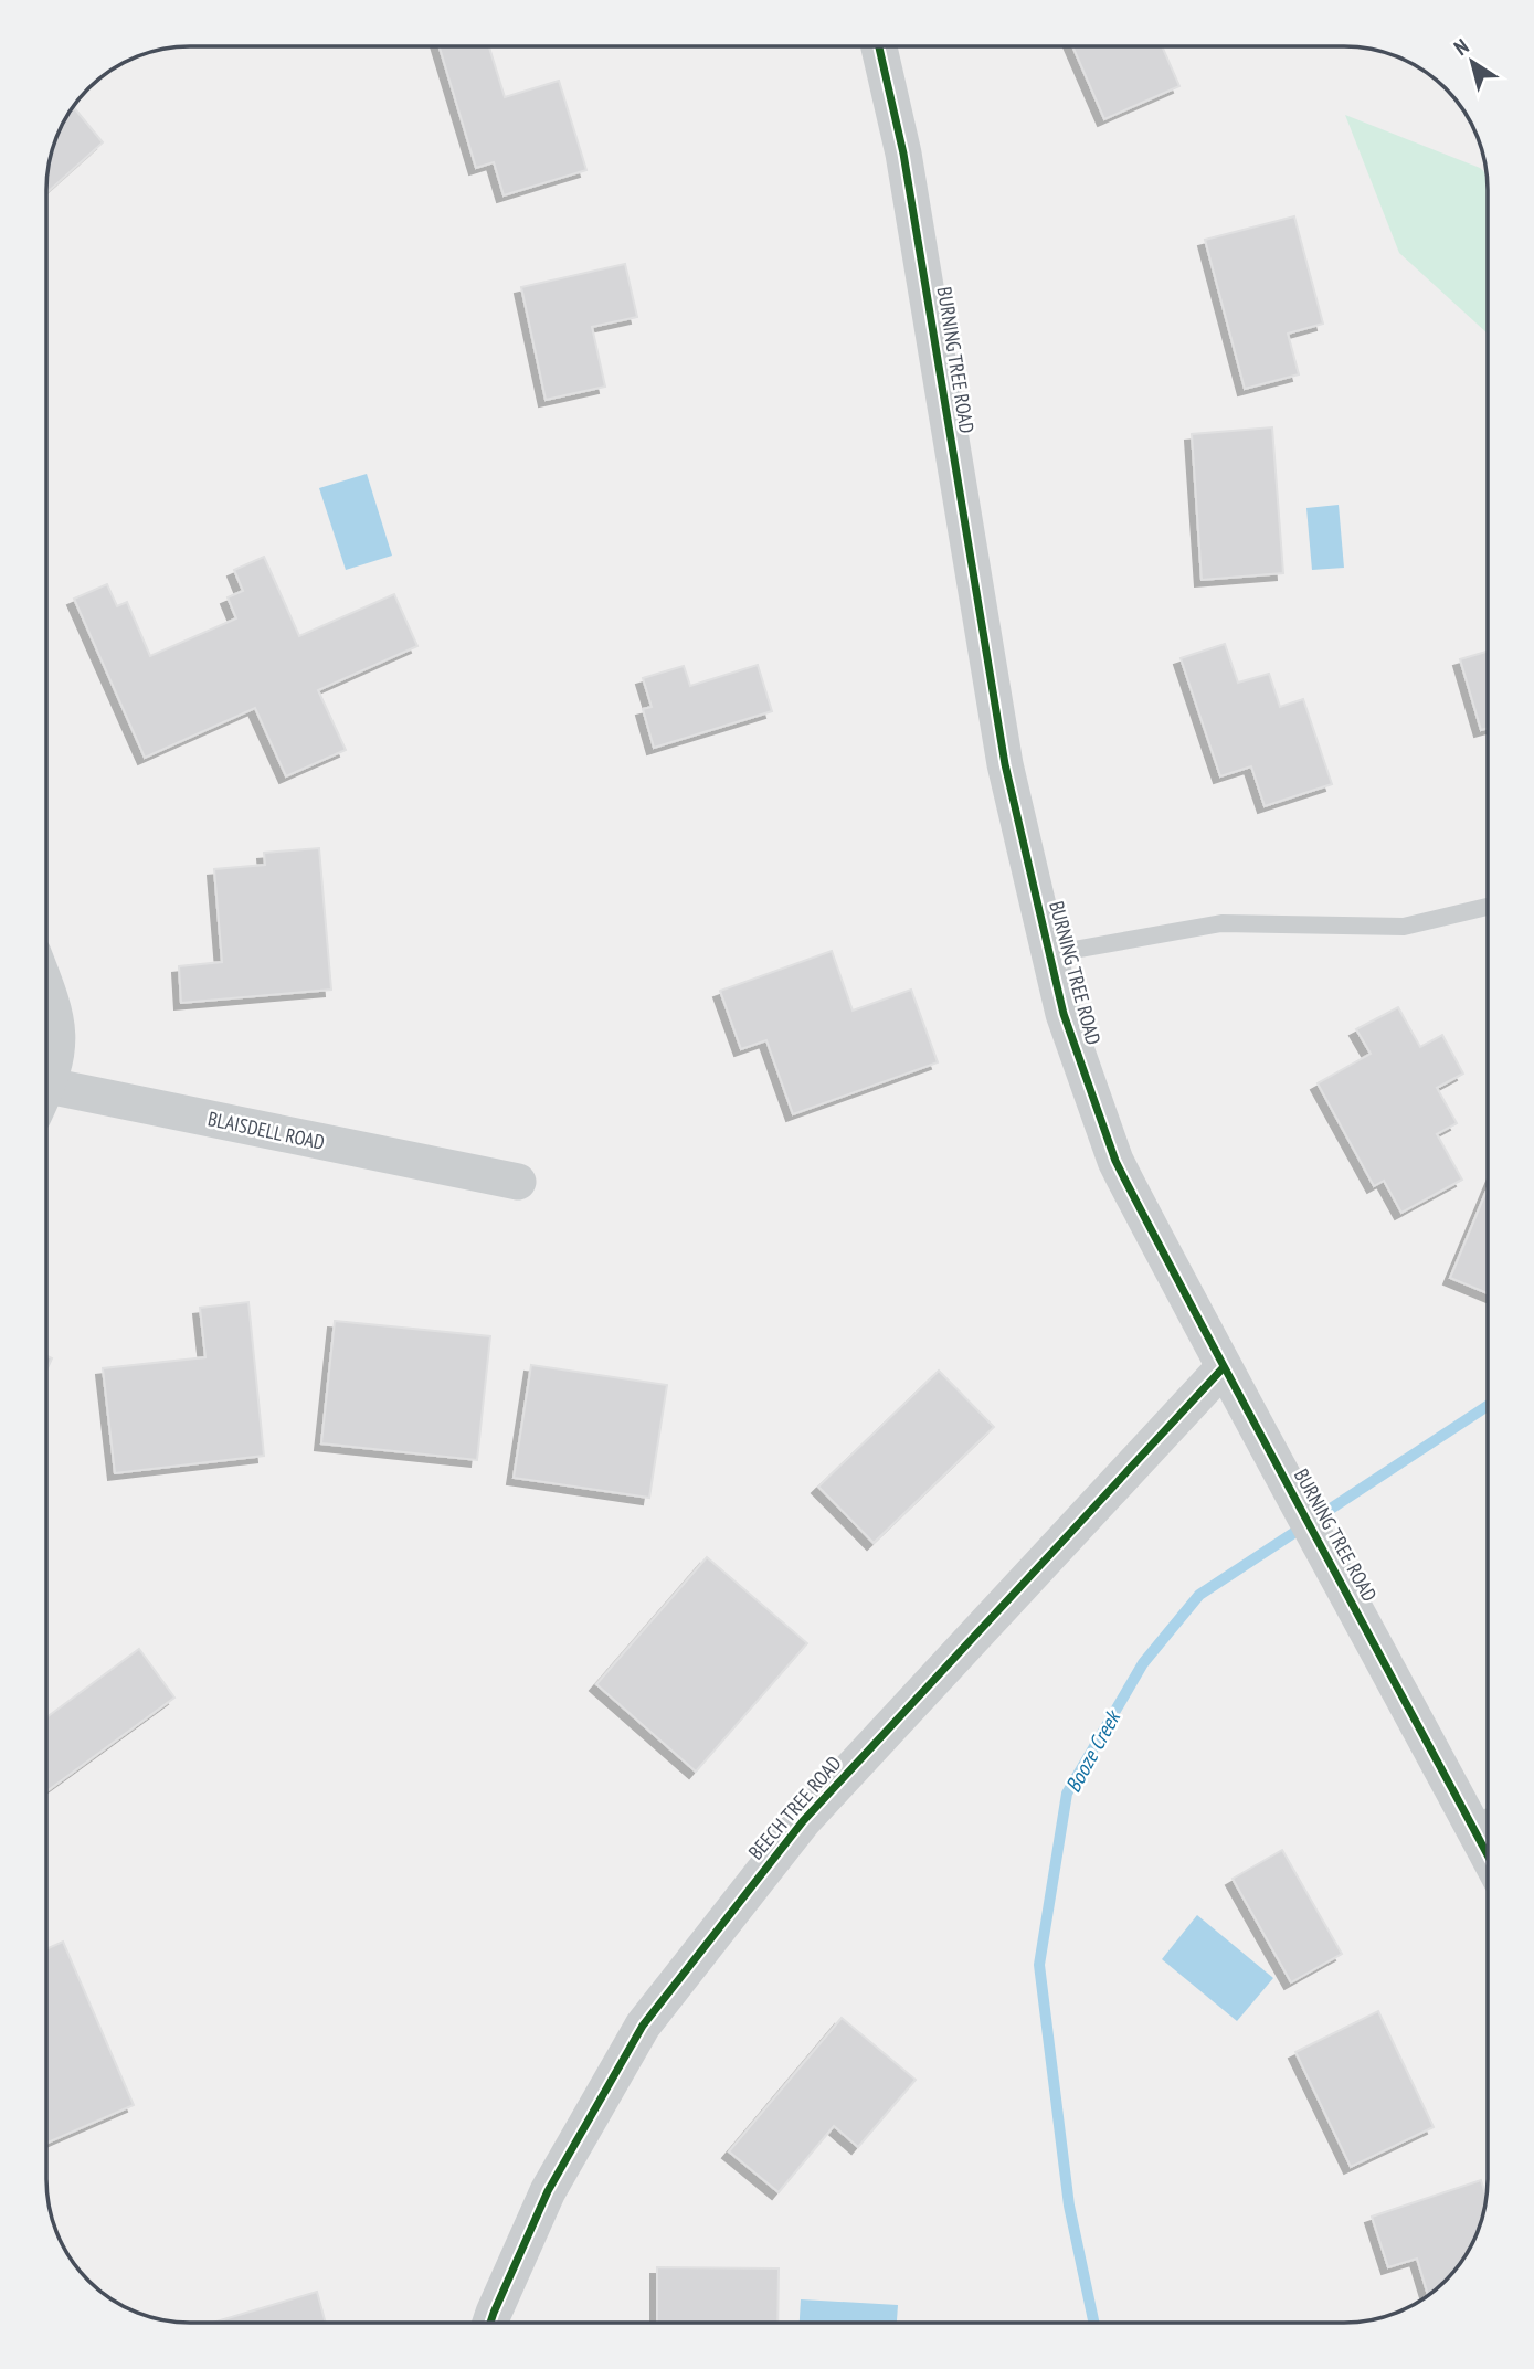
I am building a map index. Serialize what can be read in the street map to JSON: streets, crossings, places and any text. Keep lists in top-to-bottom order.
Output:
{
  "streets": {
    "street": ["BURNING TREE ROAD", "BLAISDELL ROAD", "BEECH TREE ROAD"]
  },
  "crossings": [
    ["BURNING TREE ROAD", "BEECH TREE ROAD"]
  ],
  "water": ["Booze Creek"],
  "north": "top left"
}
